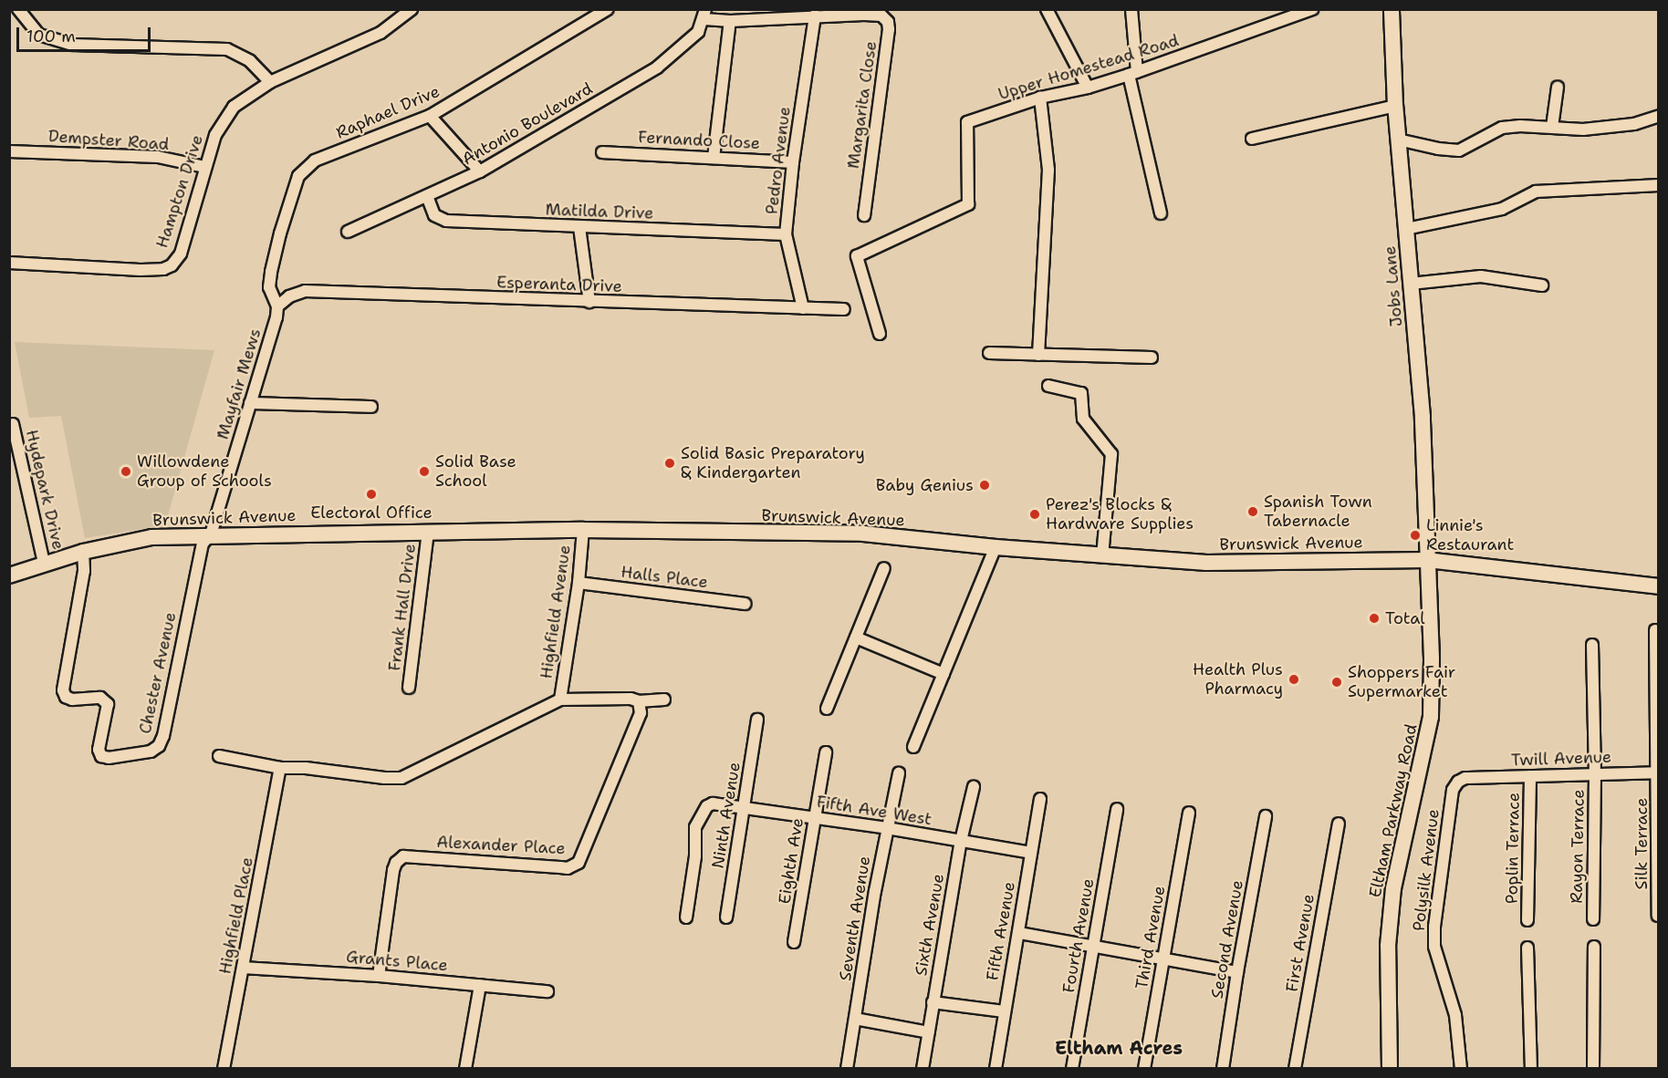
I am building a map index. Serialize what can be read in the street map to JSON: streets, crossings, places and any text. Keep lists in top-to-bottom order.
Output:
{
  "streets": {
    "main road": ["Jobs Lane", "Brunswick Avenue", "Eltham Parkway Road"],
    "street": [
      "Upper Homestead Road",
      "Margarita Close",
      "Raphael Drive",
      "Antonio Boulevard",
      "Dempster Road",
      "Fernando Close",
      "Pedro Avenue",
      "Hampton Drive",
      "Matilda Drive",
      "Esperanta Drive",
      "Mayfair Mews",
      "Hydepark Drive",
      "Halls Place",
      "Frank Hall Drive",
      "Highfield Avenue",
      "Chester Avenue",
      "Twill Avenue",
      "Fifth Ave West",
      "Ninth Avenue",
      "Silk Terrace",
      "Alexander Place",
      "Rayon Terrace",
      "Poplin Terrace",
      "Eighth Ave",
      "Polysilk Avenue",
      "Highfield Place",
      "Seventh Avenue",
      "Sixth Avenue",
      "Fifth Avenue",
      "Fourth Avenue",
      "Third Avenue",
      "Second Avenue",
      "First Avenue",
      "Grants Place"
    ]
  },
  "crossings": [
    ["Margarita Close", "Antonio Boulevard"],
    ["Margarita Close", "Pedro Avenue"],
    ["Raphael Drive", "Esperanta Drive"],
    ["Raphael Drive", "Mayfair Mews"],
    ["Antonio Boulevard", "Matilda Drive"],
    ["Dempster Road", "Hampton Drive"],
    ["Fernando Close", "Pedro Avenue"],
    ["Pedro Avenue", "Matilda Drive"],
    ["Pedro Avenue", "Esperanta Drive"],
    ["Esperanta Drive", "Mayfair Mews"],
    ["Jobs Lane", "Brunswick Avenue"],
    ["Jobs Lane", "Eltham Parkway Road"],
    ["Mayfair Mews", "Brunswick Avenue"],
    ["Mayfair Mews", "Chester Avenue"],
    ["Hydepark Drive", "Brunswick Avenue"],
    ["Brunswick Avenue", "Frank Hall Drive"],
    ["Brunswick Avenue", "Highfield Avenue"],
    ["Brunswick Avenue", "Chester Avenue"],
    ["Brunswick Avenue", "Eltham Parkway Road"],
    ["Halls Place", "Highfield Avenue"],
    ["Twill Avenue", "Silk Terrace"],
    ["Twill Avenue", "Rayon Terrace"],
    ["Twill Avenue", "Poplin Terrace"],
    ["Twill Avenue", "Polysilk Avenue"],
    ["Fifth Ave West", "Ninth Avenue"],
    ["Fifth Ave West", "Eighth Ave"],
    ["Fifth Ave West", "Seventh Avenue"],
    ["Fifth Ave West", "Sixth Avenue"],
    ["Fifth Ave West", "Fifth Avenue"],
    ["Alexander Place", "Grants Place"],
    ["Highfield Place", "Grants Place"]
  ],
  "districts": ["Eltham Acres"],
  "places": [
    "Solid Basic Preparatory & Kindergarten",
    "Willowdene Group of Schools",
    "Solid Base School",
    "Baby Genius",
    "Electoral Office",
    "Spanish Town Tabernacle",
    "Perez's Blocks & Hardware Supplies",
    "Linnie's Restaurant",
    "Total",
    "Health Plus Pharmacy",
    "Shoppers Fair Supermarket"
  ],
  "scale_bar": "100 m"
}
